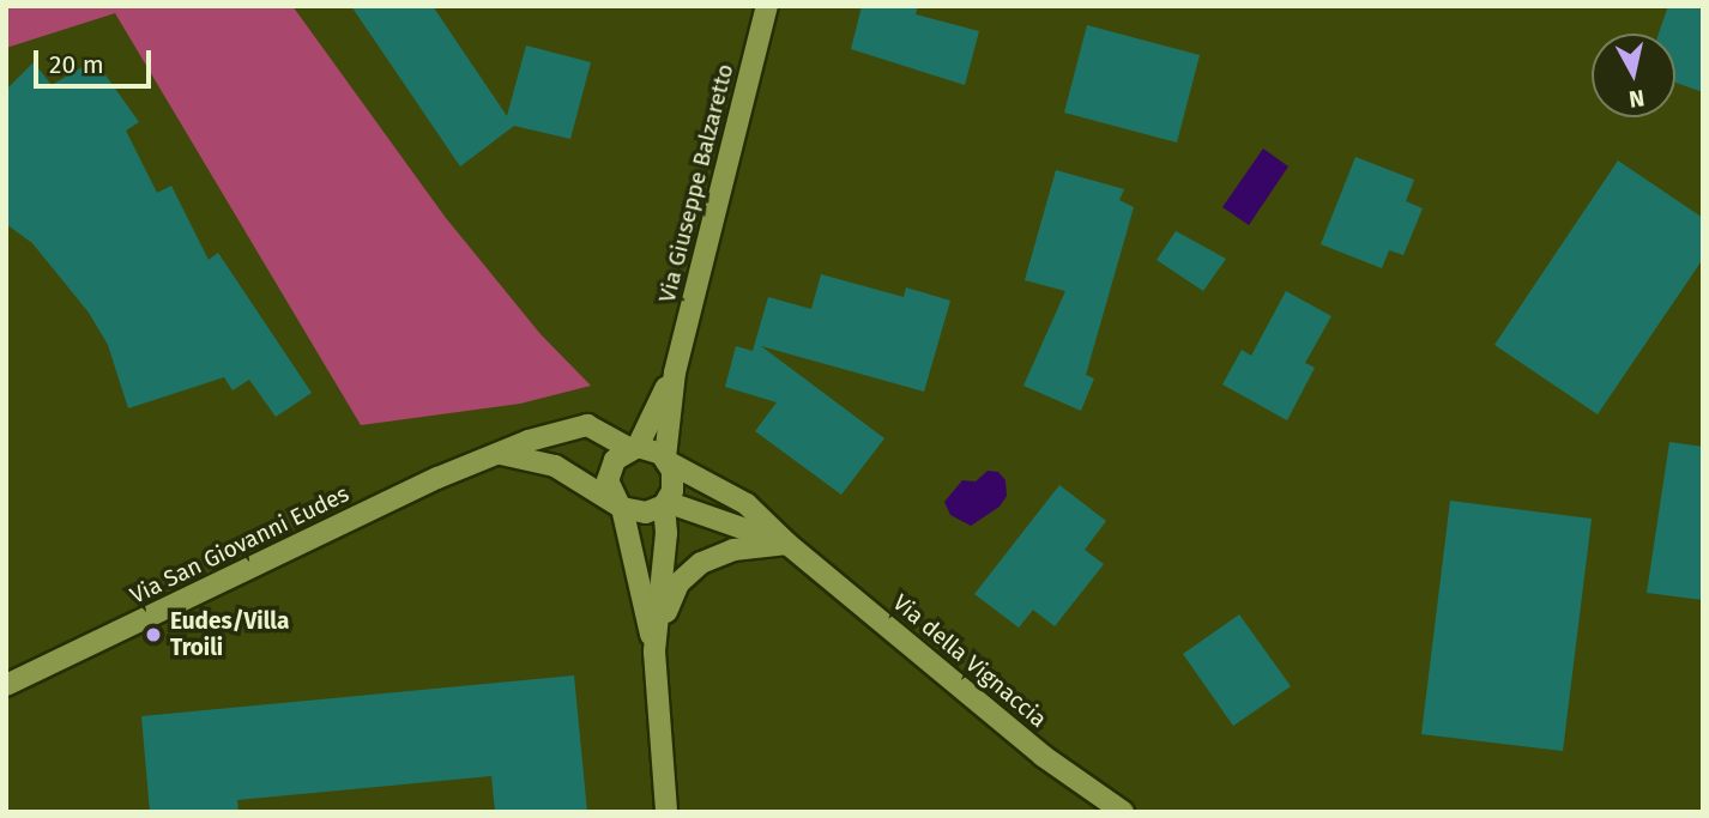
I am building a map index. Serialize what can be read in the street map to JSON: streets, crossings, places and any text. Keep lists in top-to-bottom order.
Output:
{
  "streets": {
    "street": ["Via Giuseppe Balzaretto", "Via San Giovanni Eudes", "Via della Vignaccia"]
  },
  "crossings": [
    ["Via Giuseppe Balzaretto", "Via San Giovanni Eudes"],
    ["Via Giuseppe Balzaretto", "Via della Vignaccia"],
    ["Via San Giovanni Eudes", "Via della Vignaccia"]
  ],
  "places": ["Eudes/Villa Troili"],
  "scale_bar": "20 m",
  "north": "bottom"
}
